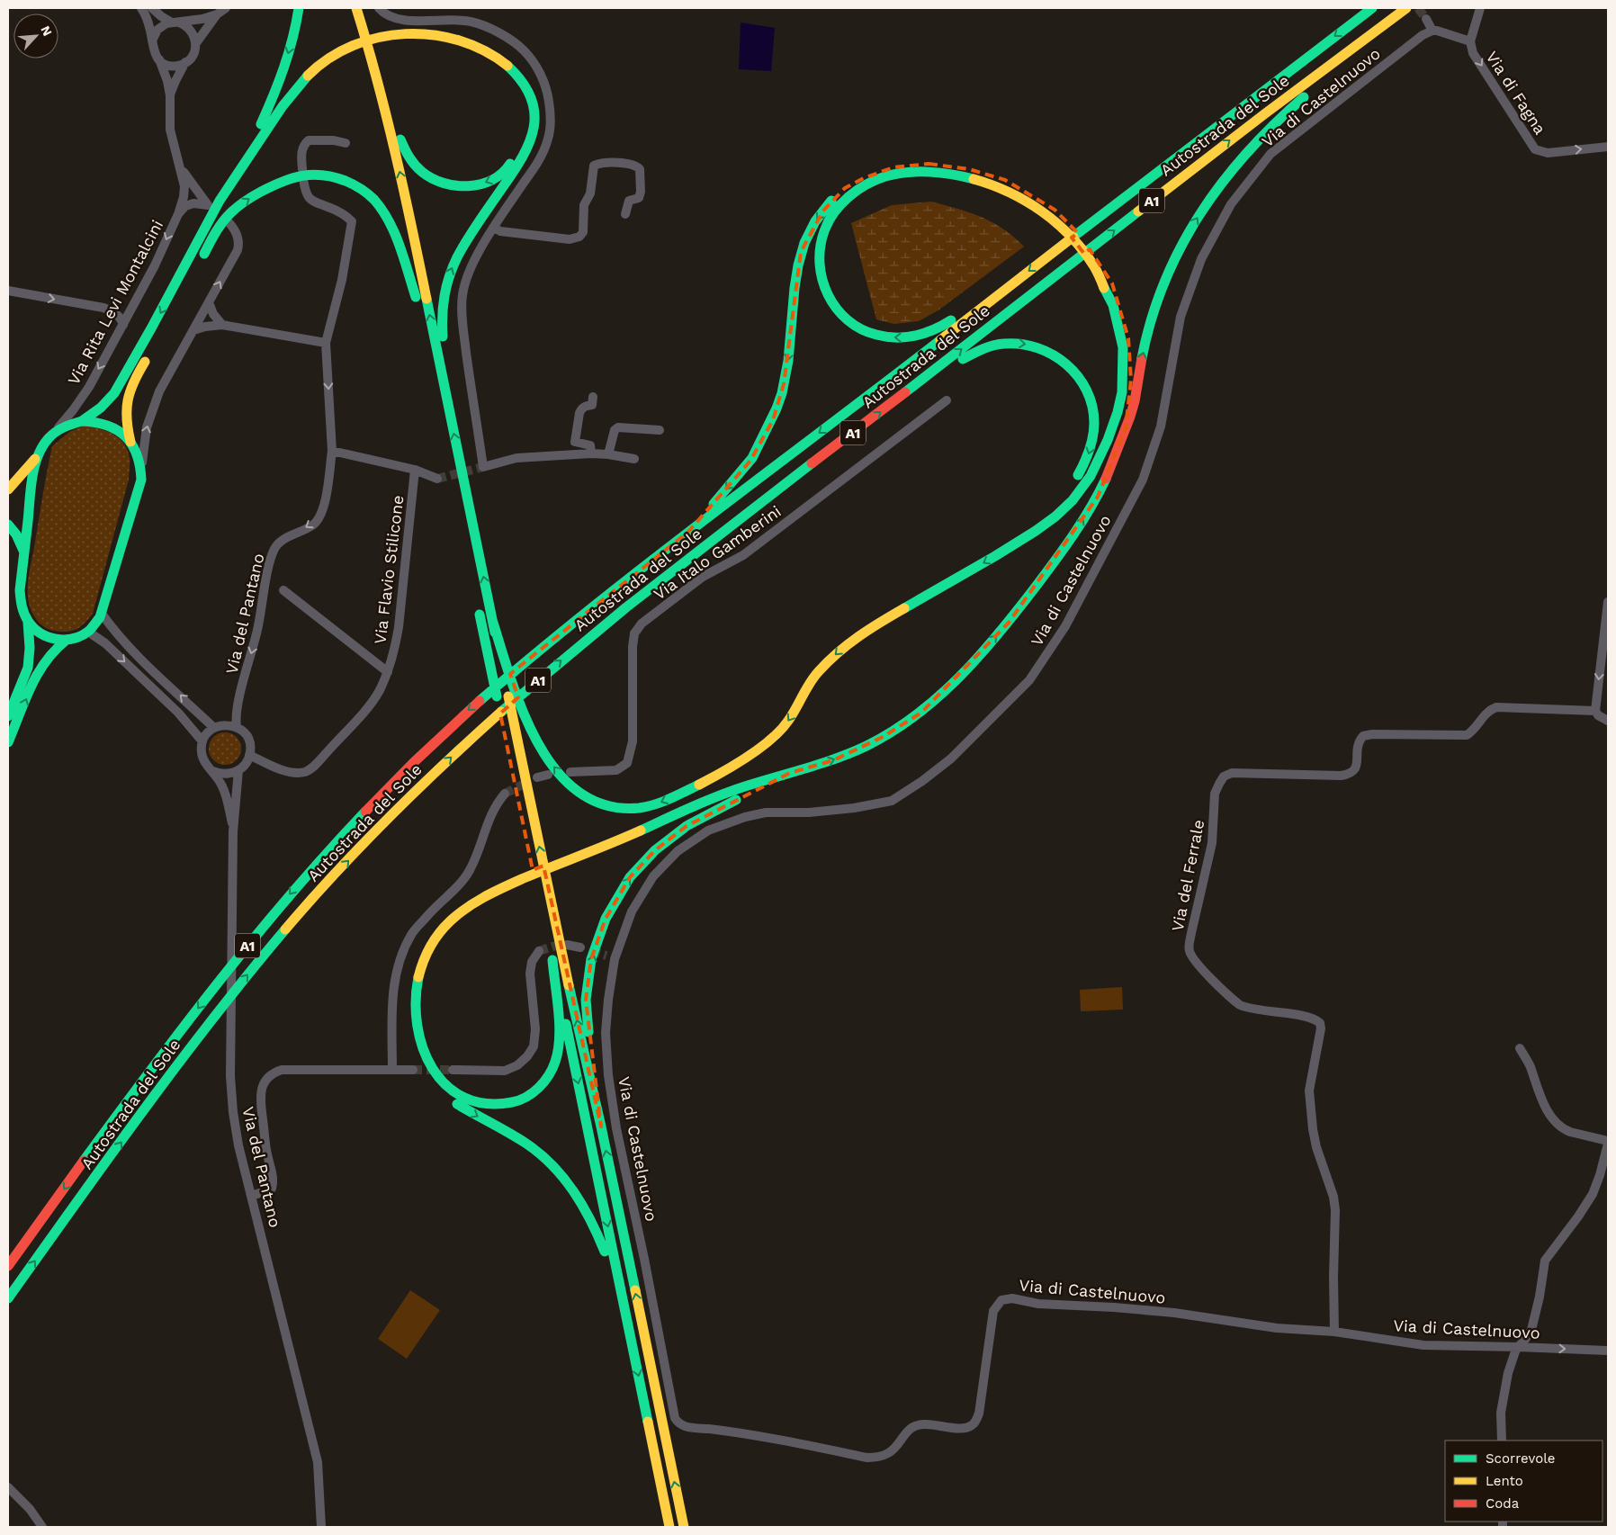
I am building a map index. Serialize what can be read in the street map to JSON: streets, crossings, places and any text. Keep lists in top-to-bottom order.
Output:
{
  "streets": {
    "main road": ["Autostrada del Sole", "A1"],
    "street": [
      "Via di Fagna",
      "Via di Castelnuovo",
      "Via Rita Levi Montalcini",
      "Via Italo Gamberini",
      "Via Flavio Stilicone",
      "Via del Pantano",
      "Via del Ferrale"
    ]
  },
  "crossings": [
    ["Via di Castelnuovo", "Via del Ferrale"],
    ["Via Flavio Stilicone", "Via del Pantano"]
  ],
  "one_way": ["Via di Fagna"],
  "legend": ["Scorrevole", "Lento", "Coda"],
  "north": "top right"
}
